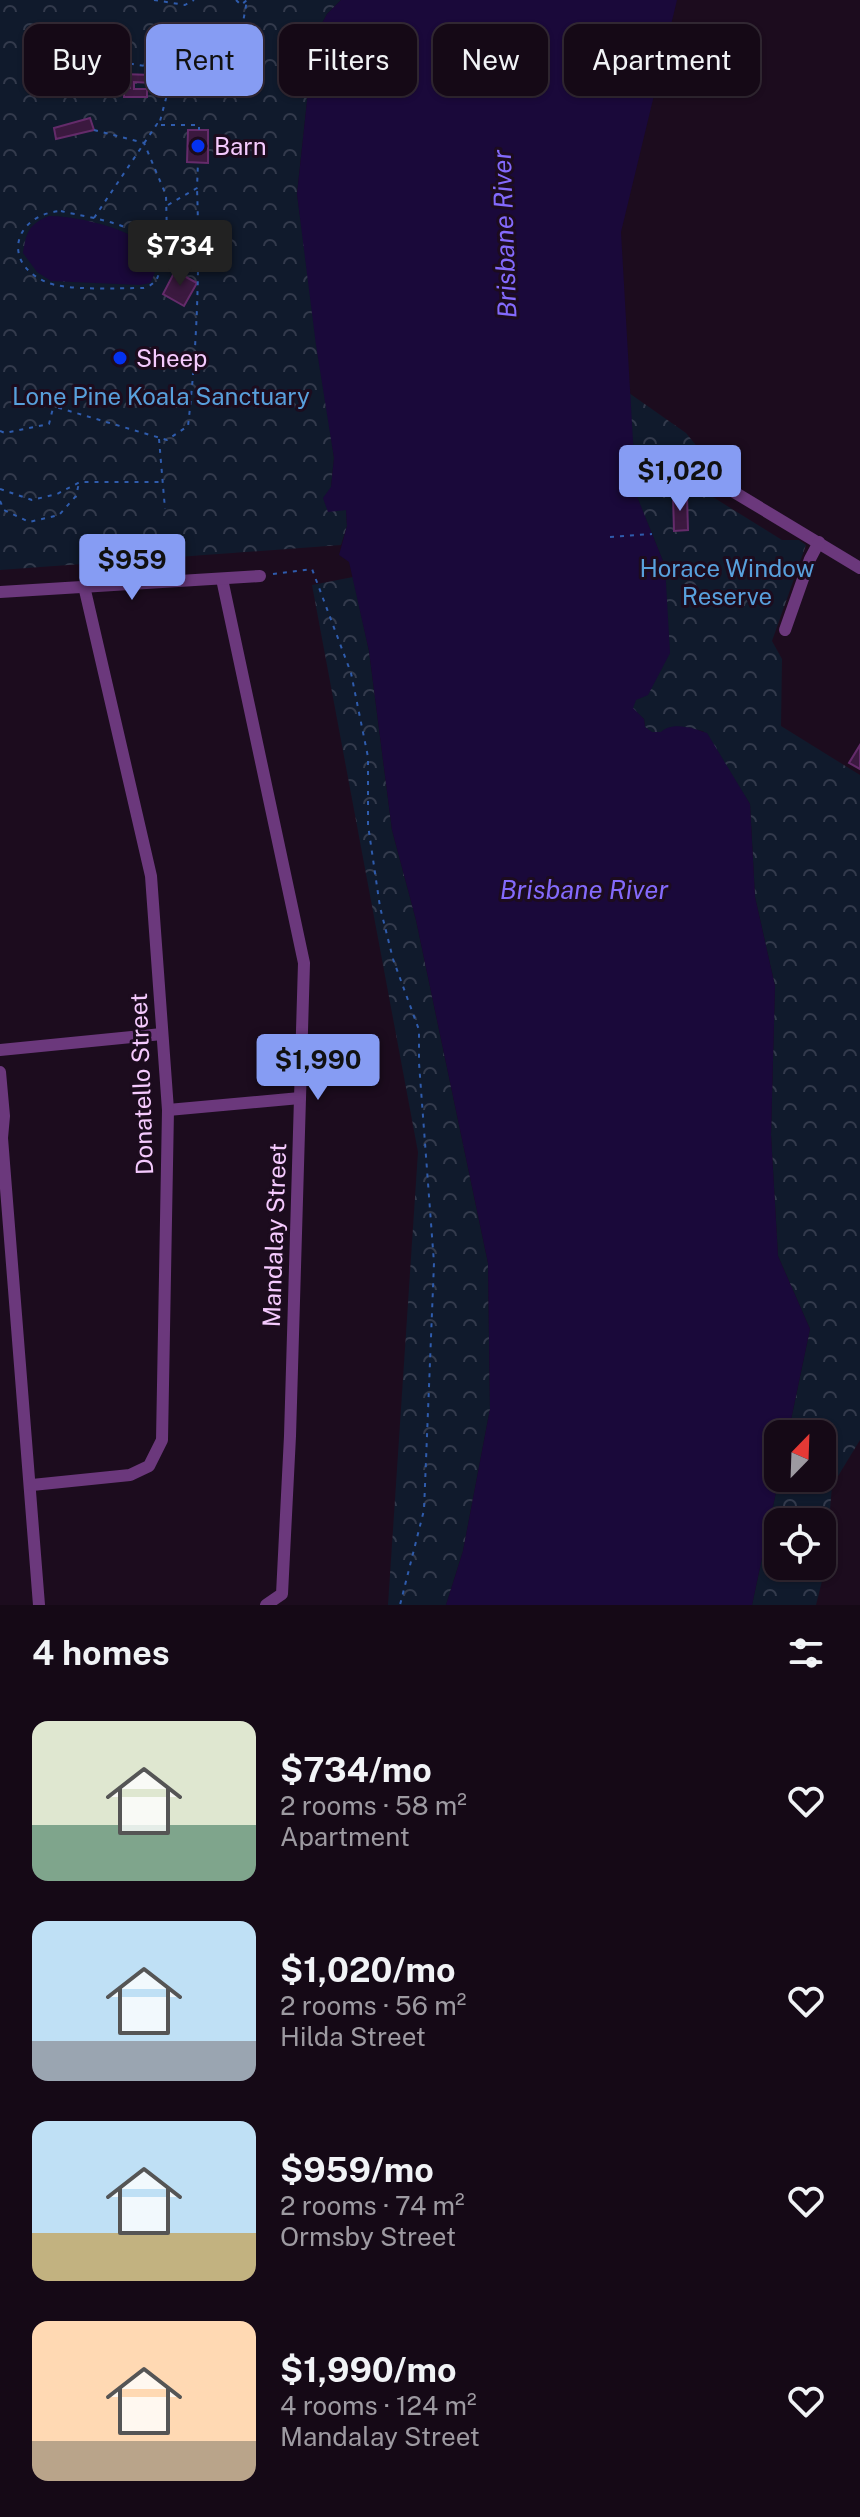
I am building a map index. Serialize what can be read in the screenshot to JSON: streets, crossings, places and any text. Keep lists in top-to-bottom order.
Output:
{
  "streets": {
    "street": ["Donatello Street", "Mandalay Street"]
  },
  "water": ["Brisbane River"],
  "parks": ["Lone Pine Koala Sanctuary", "Horace Window Reserve"],
  "places": ["Barn", "Sheep"],
  "north": "top right",
  "page": {
    "chip": [
      "Buy",
      "Rent",
      "Filters",
      "New",
      "Apartment"
    ],
    "price": [
      "$734",
      "$1,020",
      "$959",
      "$1,990"
    ],
    "heading": "4 homes",
    "list": [
      {
        "name": "$734/mo",
        "note": "2 rooms · 58 m² · Apartment"
      },
      {
        "name": "$1,020/mo",
        "note": "2 rooms · 56 m² · Hilda Street"
      },
      {
        "name": "$959/mo",
        "note": "2 rooms · 74 m² · Ormsby Street"
      },
      {
        "name": "$1,990/mo",
        "note": "4 rooms · 124 m² · Mandalay Street"
      }
    ]
  }
}
